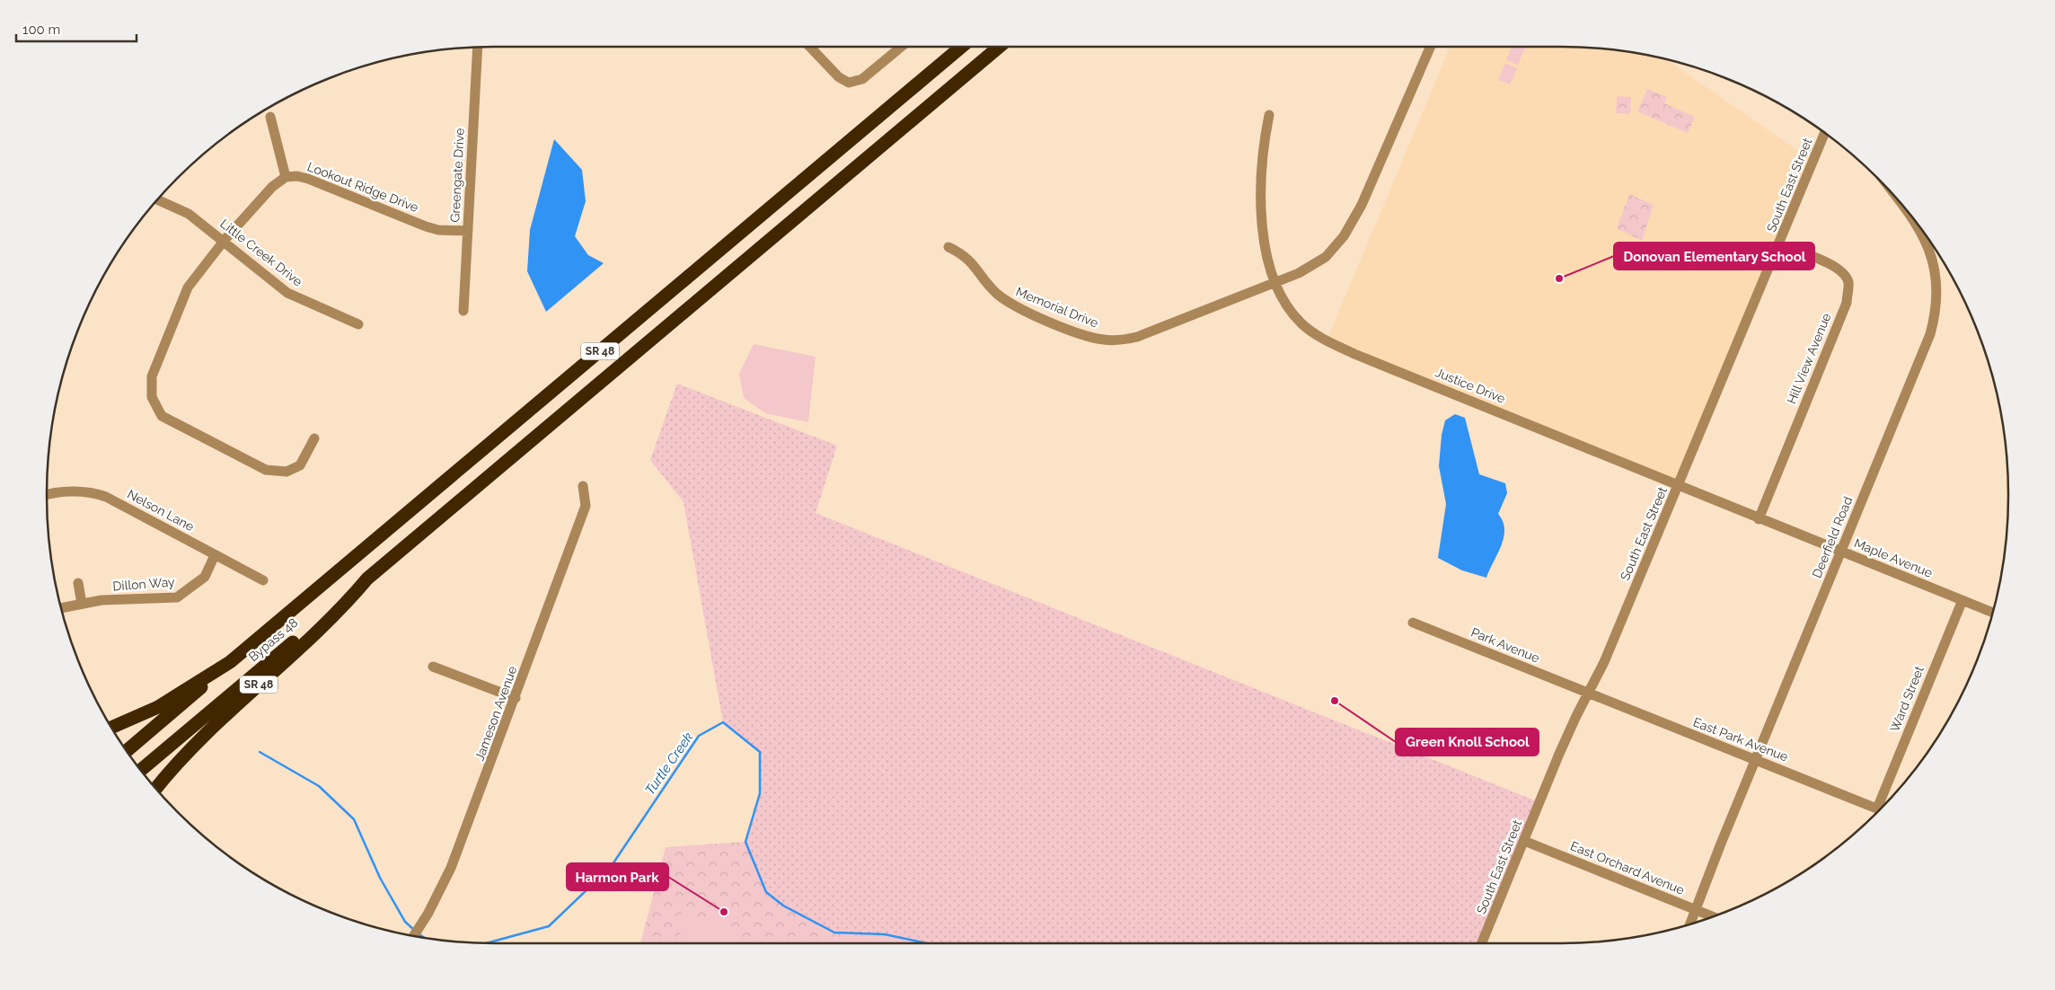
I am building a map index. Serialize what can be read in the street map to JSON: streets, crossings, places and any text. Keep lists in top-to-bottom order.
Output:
{
  "streets": {
    "highway": ["SR 48", "Bypass 48"],
    "street": [
      "Greengate Drive",
      "South East Street",
      "Lookout Ridge Drive",
      "Little Creek Drive",
      "Memorial Drive",
      "Hill View Avenue",
      "Justice Drive",
      "Nelson Lane",
      "Deerfield Road",
      "Maple Avenue",
      "Dillon Way",
      "Park Avenue",
      "Ward Street",
      "Jameson Avenue",
      "East Park Avenue",
      "East Orchard Avenue"
    ]
  },
  "crossings": [
    ["Greengate Drive", "Lookout Ridge Drive"],
    ["South East Street", "Hill View Avenue"],
    ["South East Street", "Justice Drive"],
    ["South East Street", "Maple Avenue"],
    ["South East Street", "Park Avenue"],
    ["South East Street", "East Park Avenue"],
    ["South East Street", "East Orchard Avenue"],
    ["Memorial Drive", "Justice Drive"],
    ["SR 48", "Bypass 48"],
    ["Hill View Avenue", "Maple Avenue"],
    ["Justice Drive", "Maple Avenue"],
    ["Nelson Lane", "Dillon Way"],
    ["Deerfield Road", "Maple Avenue"],
    ["Deerfield Road", "East Park Avenue"],
    ["Deerfield Road", "East Orchard Avenue"],
    ["Maple Avenue", "Ward Street"],
    ["Park Avenue", "East Park Avenue"]
  ],
  "water": ["Turtle Creek"],
  "places": ["Donovan Elementary School", "Green Knoll School", "Harmon Park"],
  "scale_bar": "100 m"
}
